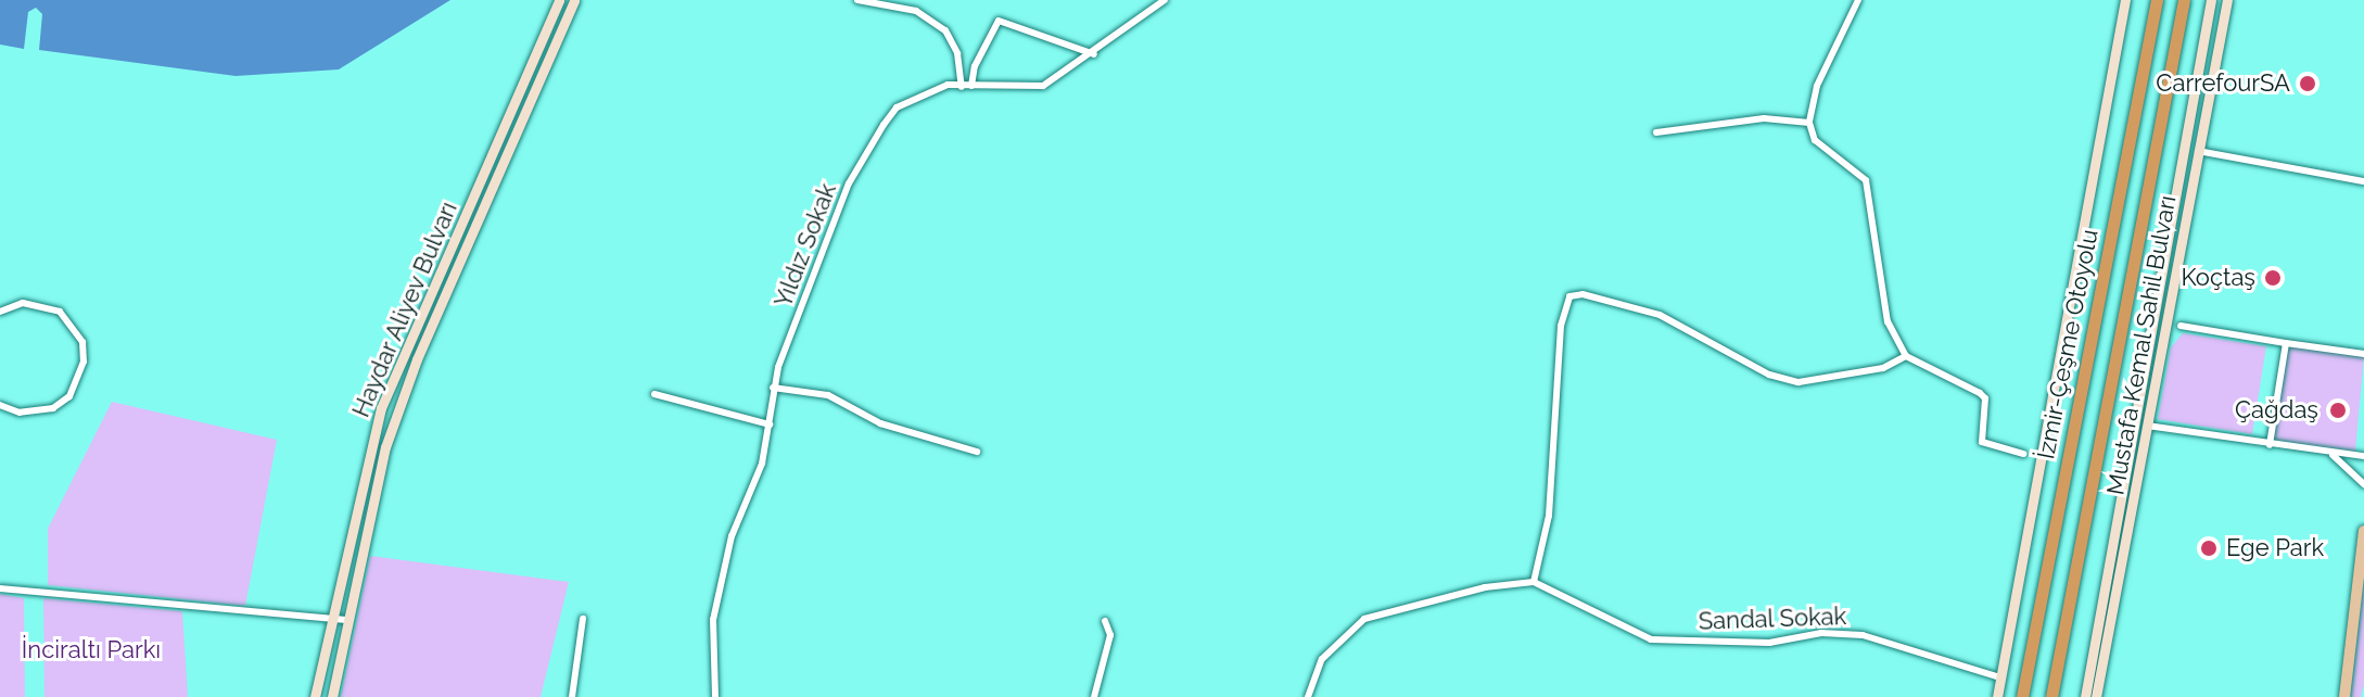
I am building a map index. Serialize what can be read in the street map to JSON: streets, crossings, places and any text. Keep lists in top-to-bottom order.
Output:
{
  "streets": {
    "highway": ["İzmir-Çeşme Otoyolu"],
    "main road": ["Haydar Aliyev Bulvarı", "Mustafa Kemal Sahil Bulvarı"],
    "street": ["Yıldız Sokak", "Sandal Sokak"]
  },
  "parks": ["İnciraltı Parkı"],
  "places": [
    "CarrefourSA",
    "Koçtaş",
    "Çağdaş",
    "Ege Park"
  ]
}
